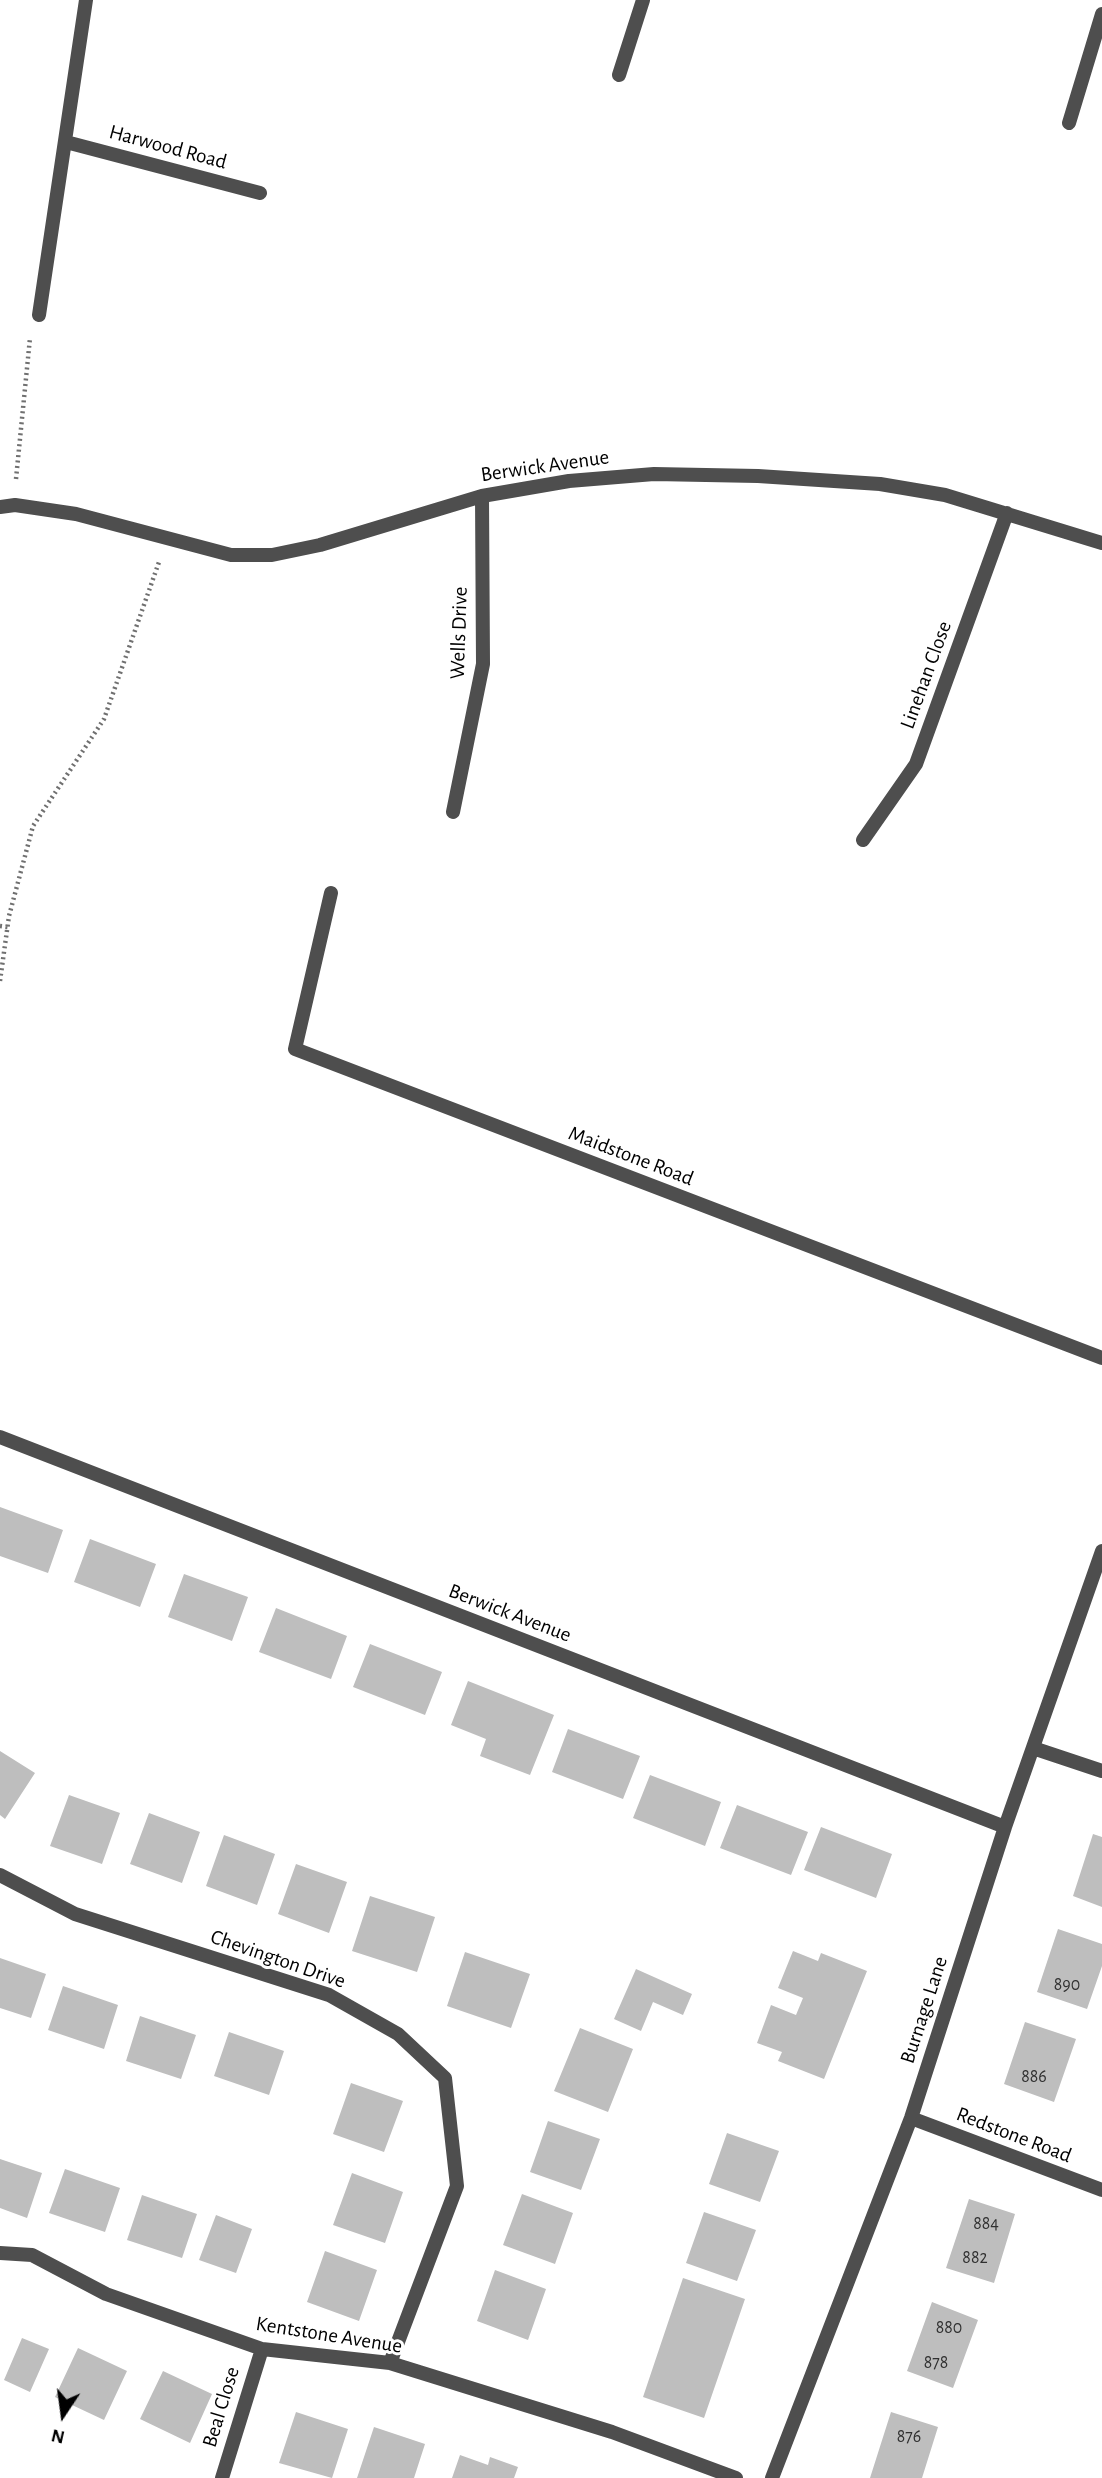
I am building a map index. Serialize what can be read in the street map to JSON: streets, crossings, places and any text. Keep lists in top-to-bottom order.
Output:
{
  "streets": {
    "street": [
      "Harwood Road",
      "Berwick Avenue",
      "Wells Drive",
      "Linehan Close",
      "Maidstone Road",
      "Chevington Drive",
      "Burnage Lane",
      "Redstone Road",
      "Kentstone Avenue",
      "Beal Close"
    ]
  },
  "crossings": [
    ["Berwick Avenue", "Wells Drive"],
    ["Berwick Avenue", "Linehan Close"],
    ["Berwick Avenue", "Burnage Lane"],
    ["Chevington Drive", "Kentstone Avenue"],
    ["Burnage Lane", "Redstone Road"],
    ["Kentstone Avenue", "Beal Close"]
  ],
  "house_numbers": [
    "890",
    "886",
    "884",
    "882",
    "880",
    "878",
    "876"
  ],
  "north": "bottom"
}
